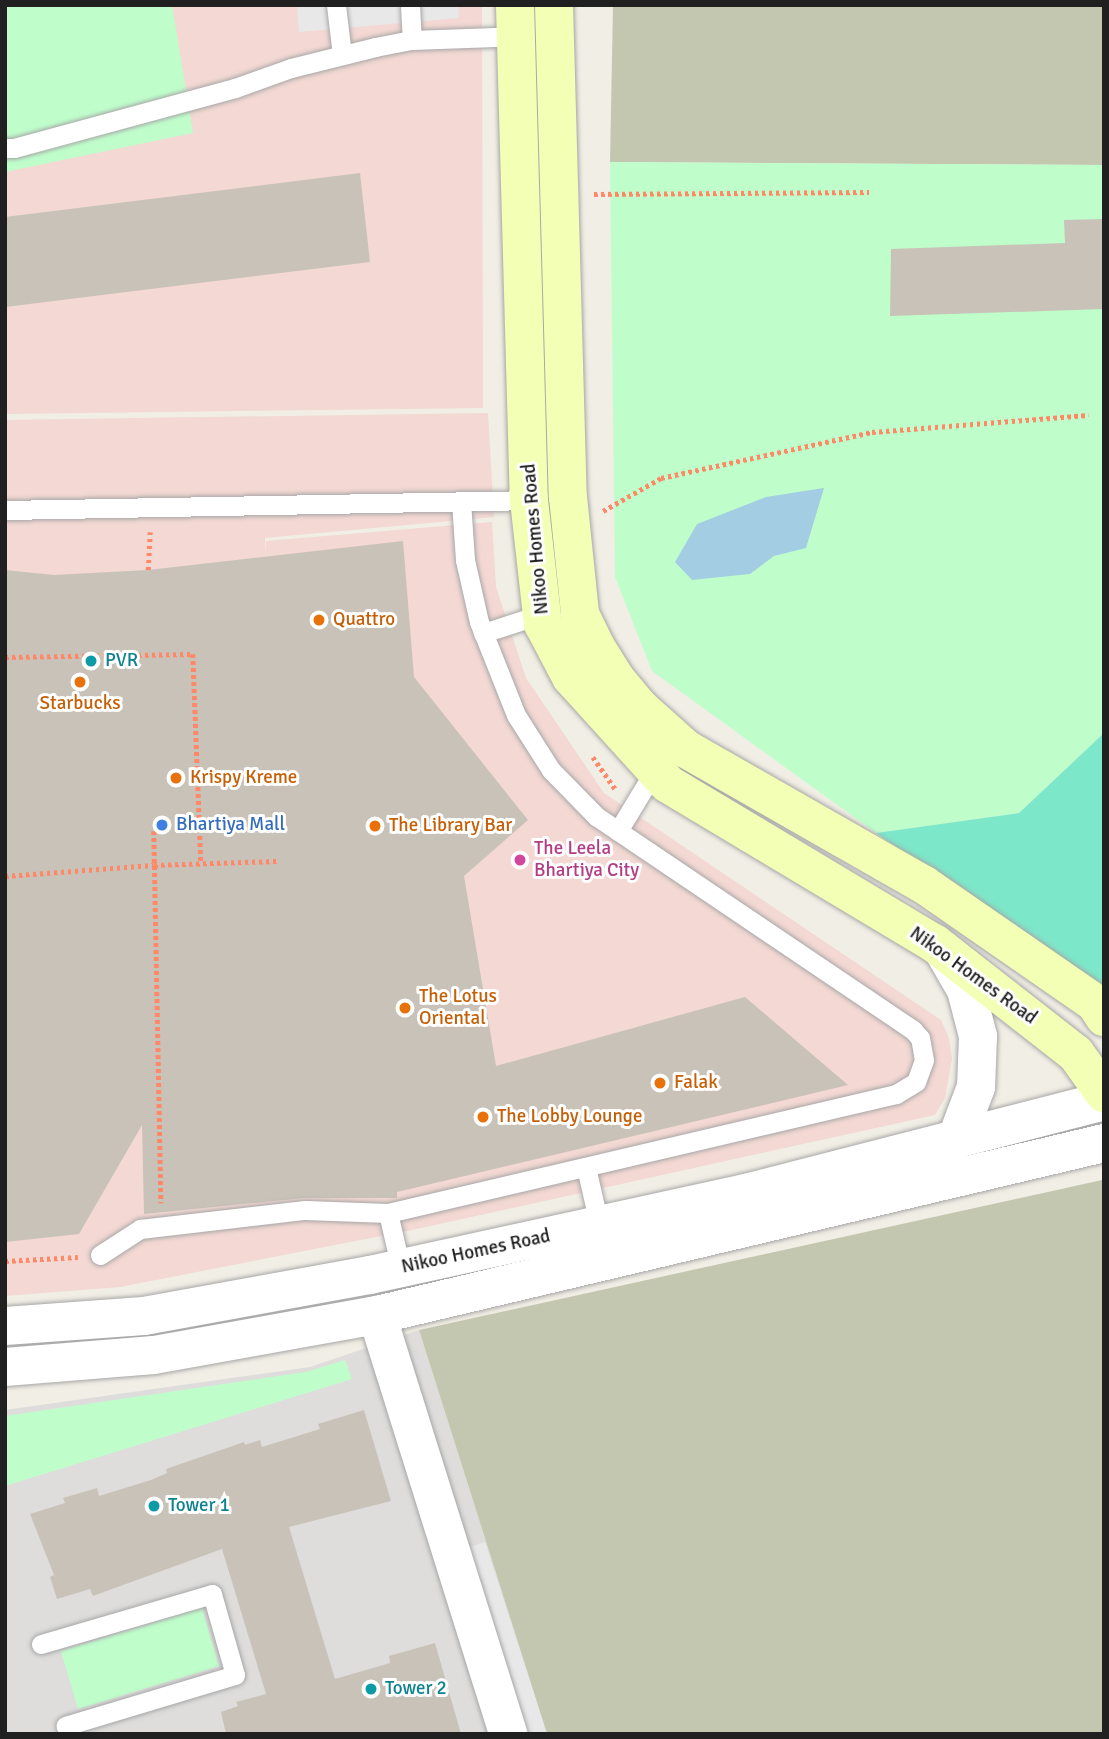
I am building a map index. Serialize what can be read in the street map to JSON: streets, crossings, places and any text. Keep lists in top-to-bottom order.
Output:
{
  "streets": {
    "street": ["Nikoo Homes Road"]
  },
  "places": [
    "Quattro",
    "PVR",
    "Starbucks",
    "Krispy Kreme",
    "Bhartiya Mall",
    "The Library Bar",
    "The Leela Bhartiya City",
    "The Lotus Oriental",
    "Falak",
    "The Lobby Lounge",
    "Tower 1",
    "Tower 2"
  ]
}
